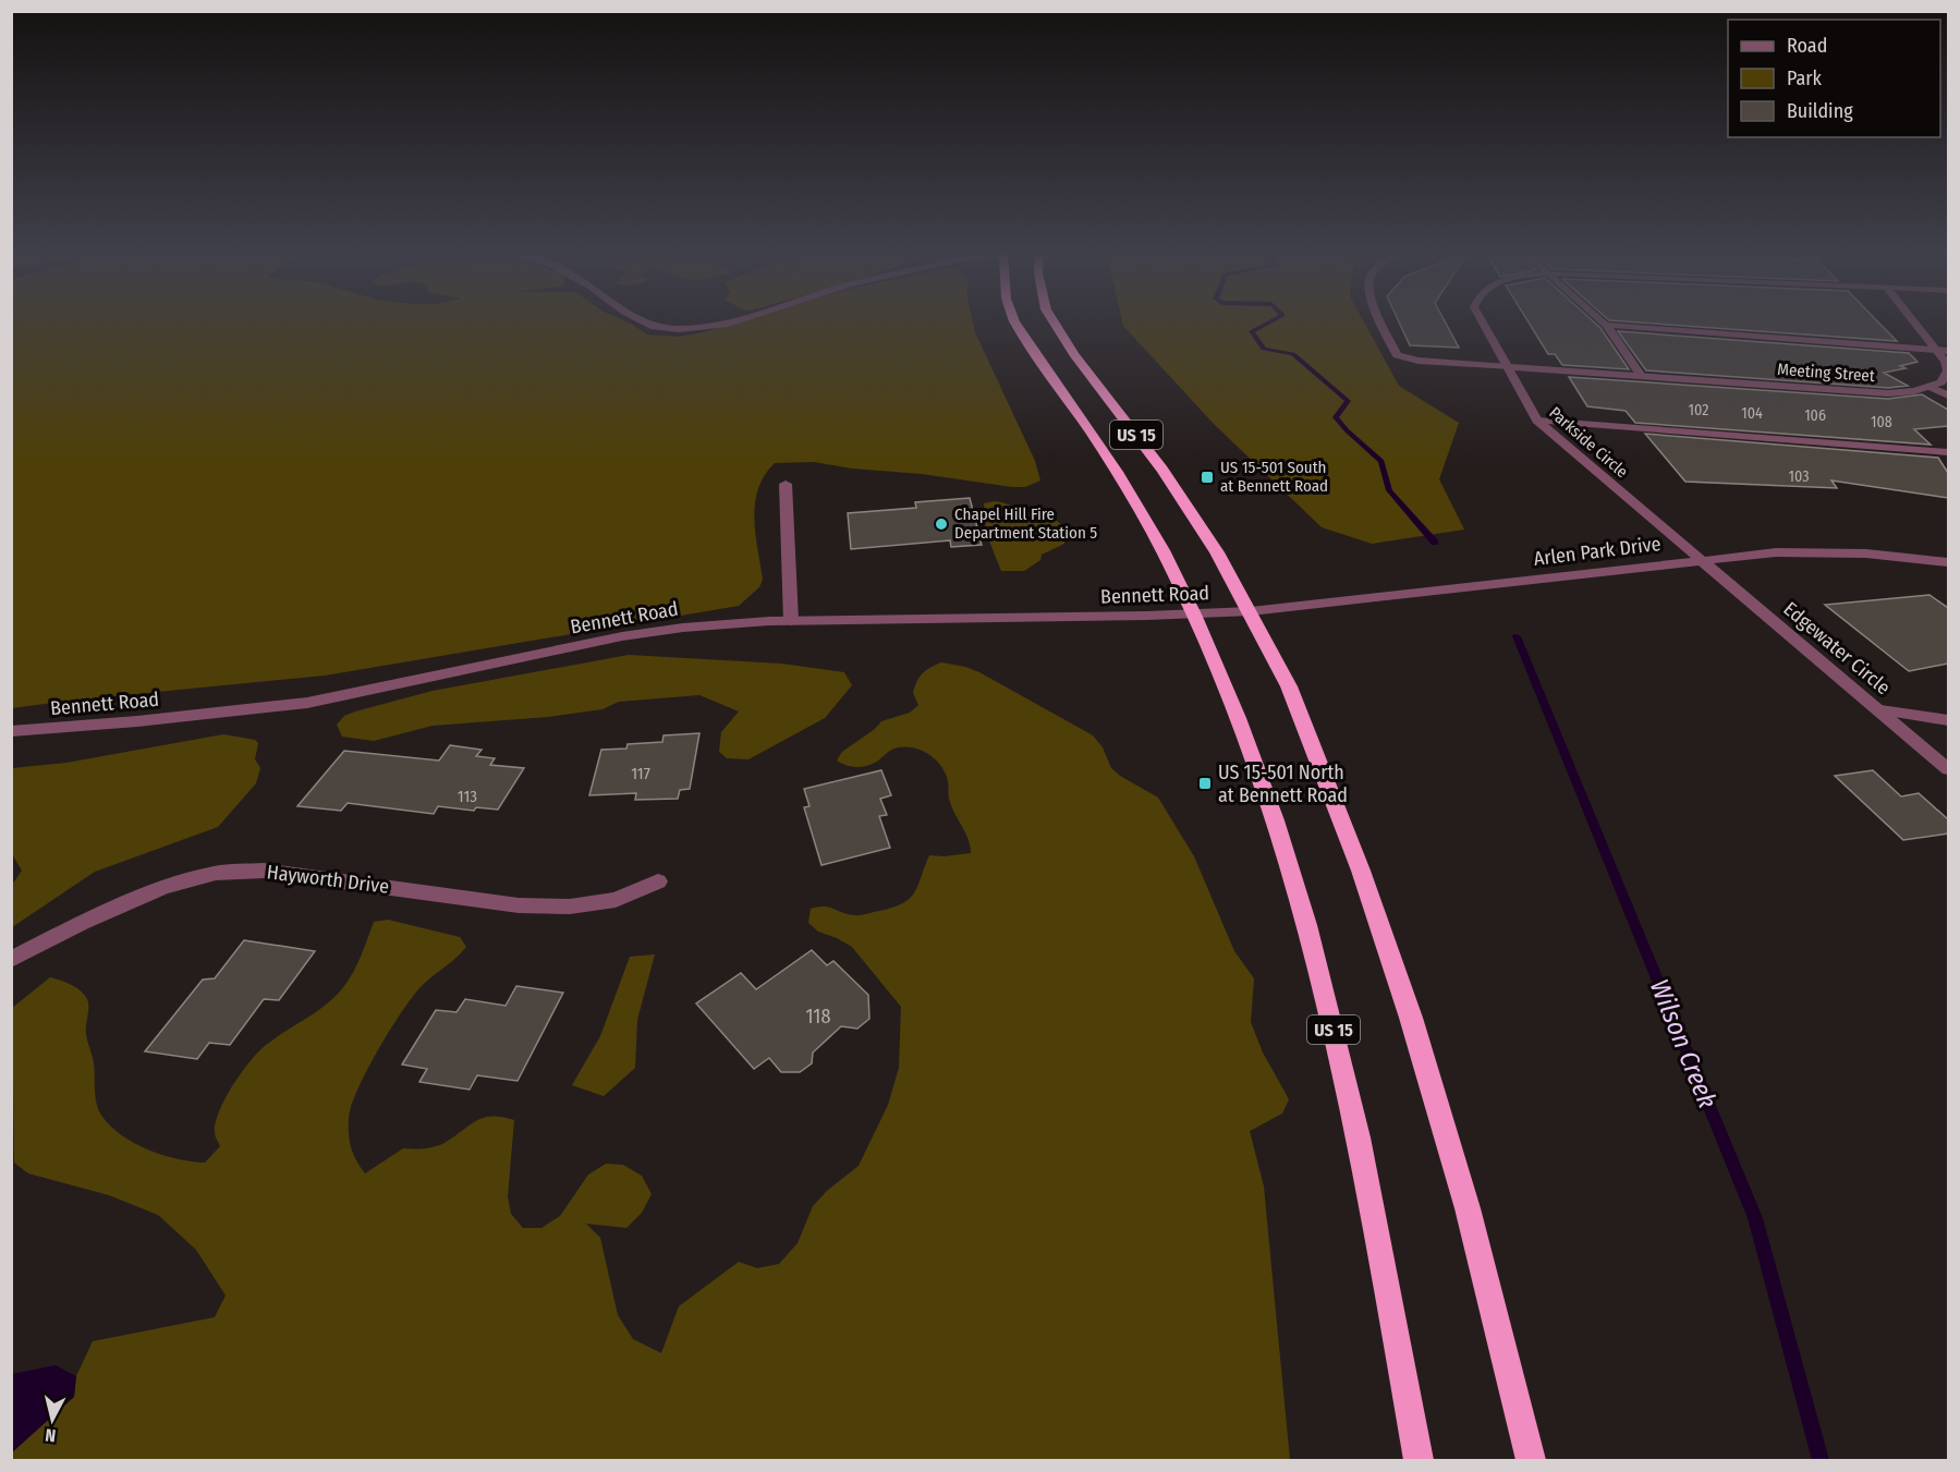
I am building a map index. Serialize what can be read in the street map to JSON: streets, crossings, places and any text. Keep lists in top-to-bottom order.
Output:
{
  "streets": {
    "highway": ["US 15"],
    "street": [
      "Meeting Street",
      "Parkside Circle",
      "Arlen Park Drive",
      "Bennett Road",
      "Edgewater Circle",
      "Hayworth Drive"
    ]
  },
  "crossings": [
    ["Meeting Street", "Parkside Circle"],
    ["US 15", "Arlen Park Drive"],
    ["US 15", "Bennett Road"],
    ["Parkside Circle", "Arlen Park Drive"],
    ["Parkside Circle", "Edgewater Circle"],
    ["Arlen Park Drive", "Bennett Road"],
    ["Arlen Park Drive", "Edgewater Circle"]
  ],
  "water": ["Wilson Creek"],
  "places": {
    "transit": ["US 15-501 South at Bennett Road", "US 15-501 North at Bennett Road"],
    "other": ["Chapel Hill Fire Department Station 5"]
  },
  "house_numbers": [
    "102",
    "104",
    "106",
    "108",
    "103",
    "117",
    "113",
    "118"
  ],
  "legend": ["Road", "Park", "Building"],
  "north": "bottom"
}
